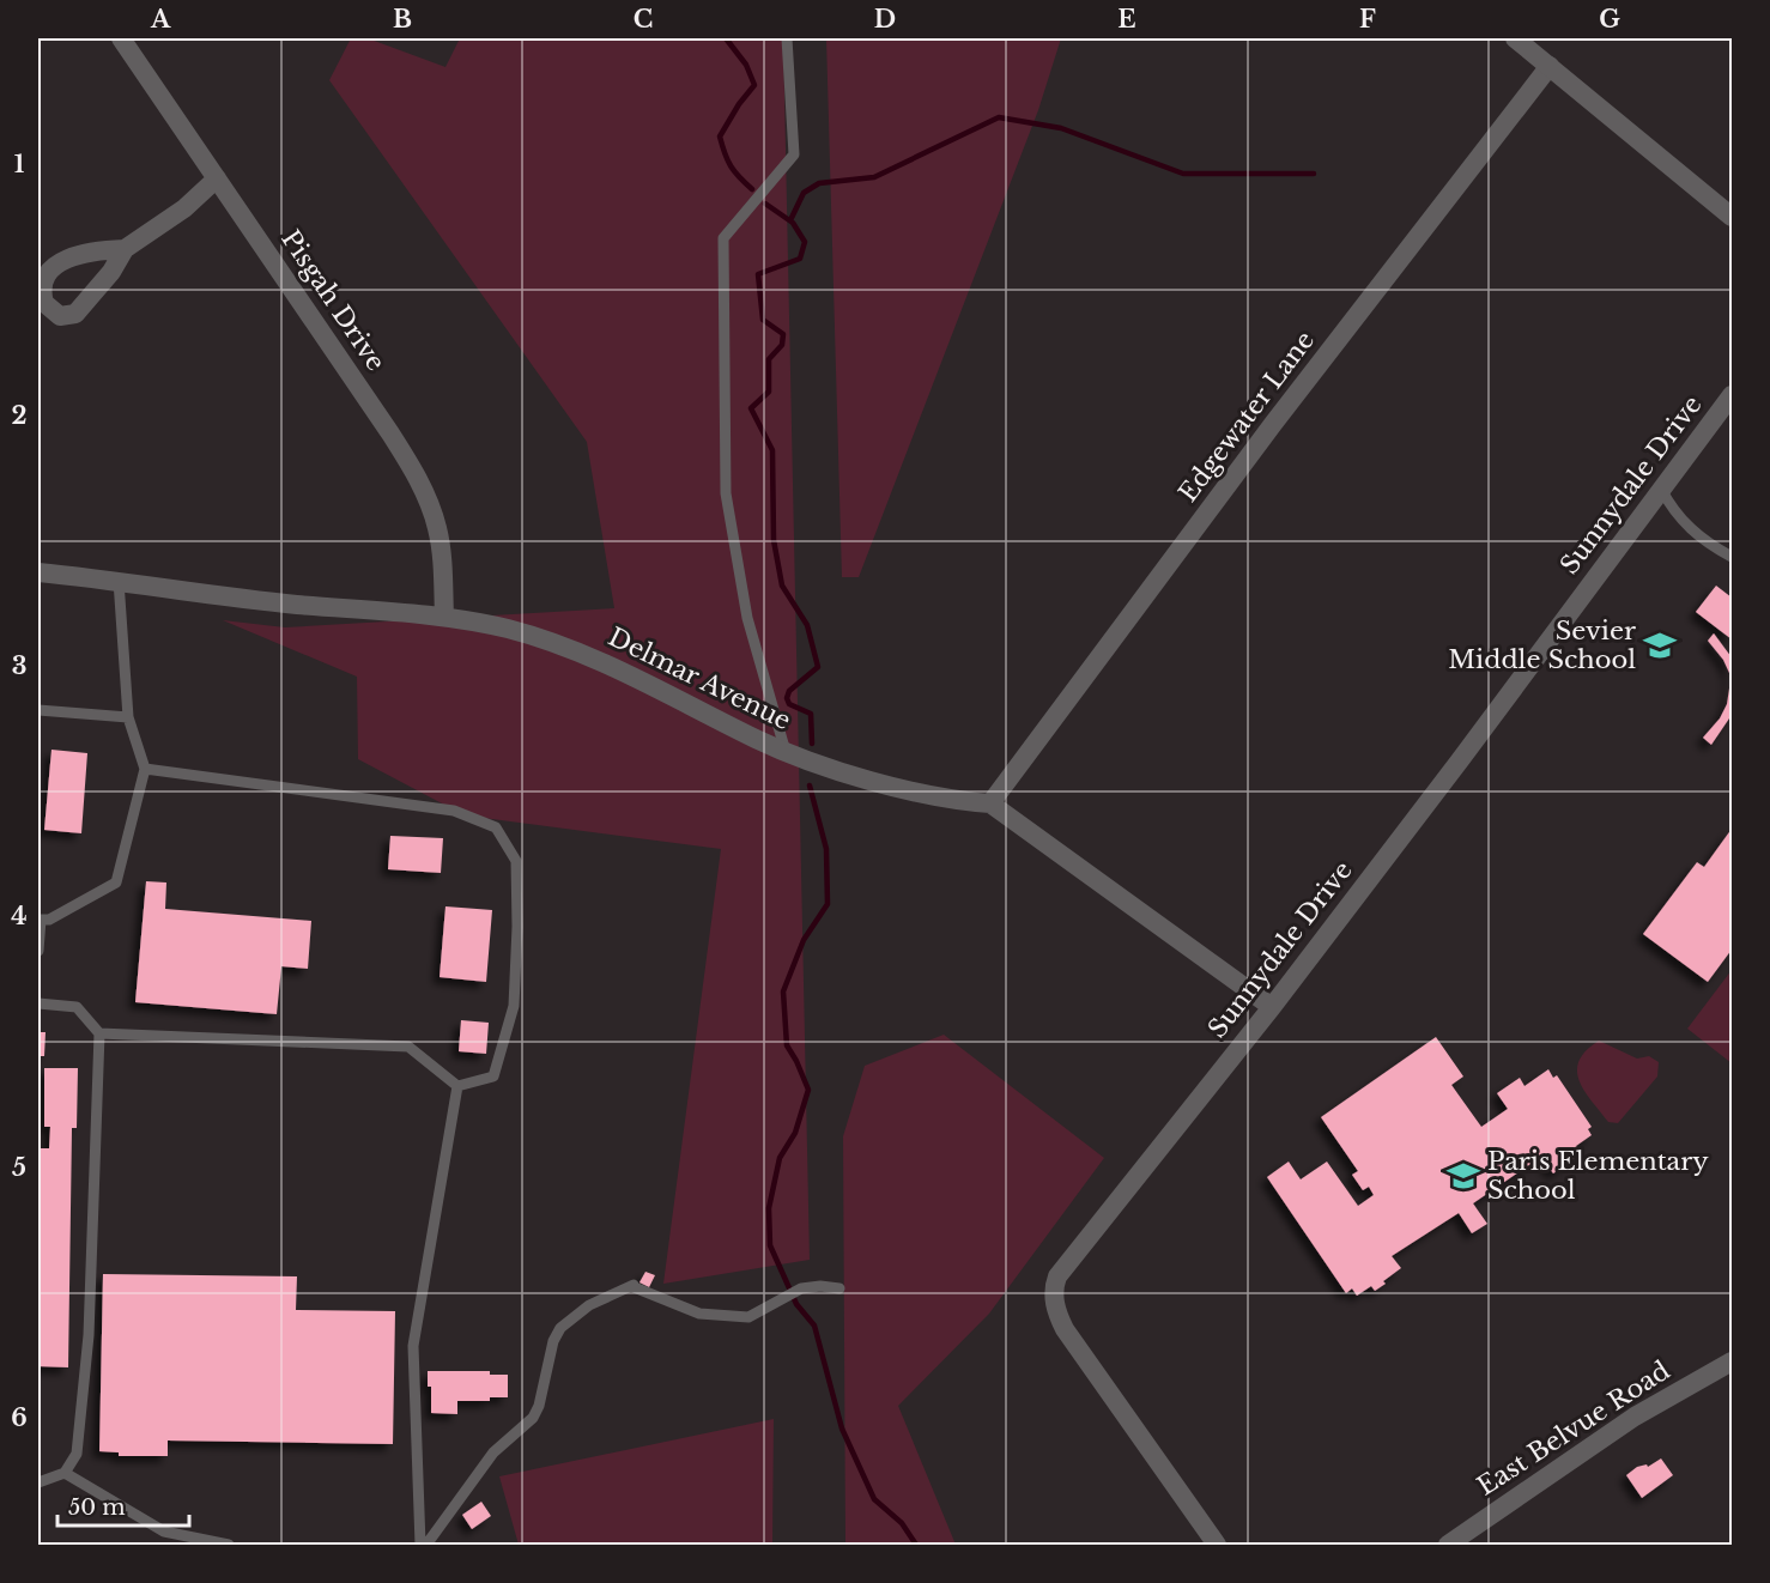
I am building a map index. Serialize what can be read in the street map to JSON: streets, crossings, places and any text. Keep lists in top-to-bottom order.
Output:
{
  "streets": {
    "street": [
      "Pisgah Drive",
      "Edgewater Lane",
      "Sunnydale Drive",
      "Delmar Avenue",
      "East Belvue Road"
    ]
  },
  "crossings": [
    ["Pisgah Drive", "Delmar Avenue"],
    ["Edgewater Lane", "Delmar Avenue"],
    ["Sunnydale Drive", "Delmar Avenue"]
  ],
  "places": {
    "school or university": ["Sevier Middle School", "Paris Elementary School"]
  },
  "scale_bar": "50 m",
  "grid": {
    "columns": [
      "A",
      "B",
      "C",
      "D",
      "E",
      "F",
      "G"
    ],
    "rows": [
      "1",
      "2",
      "3",
      "4",
      "5",
      "6"
    ]
  }
}
